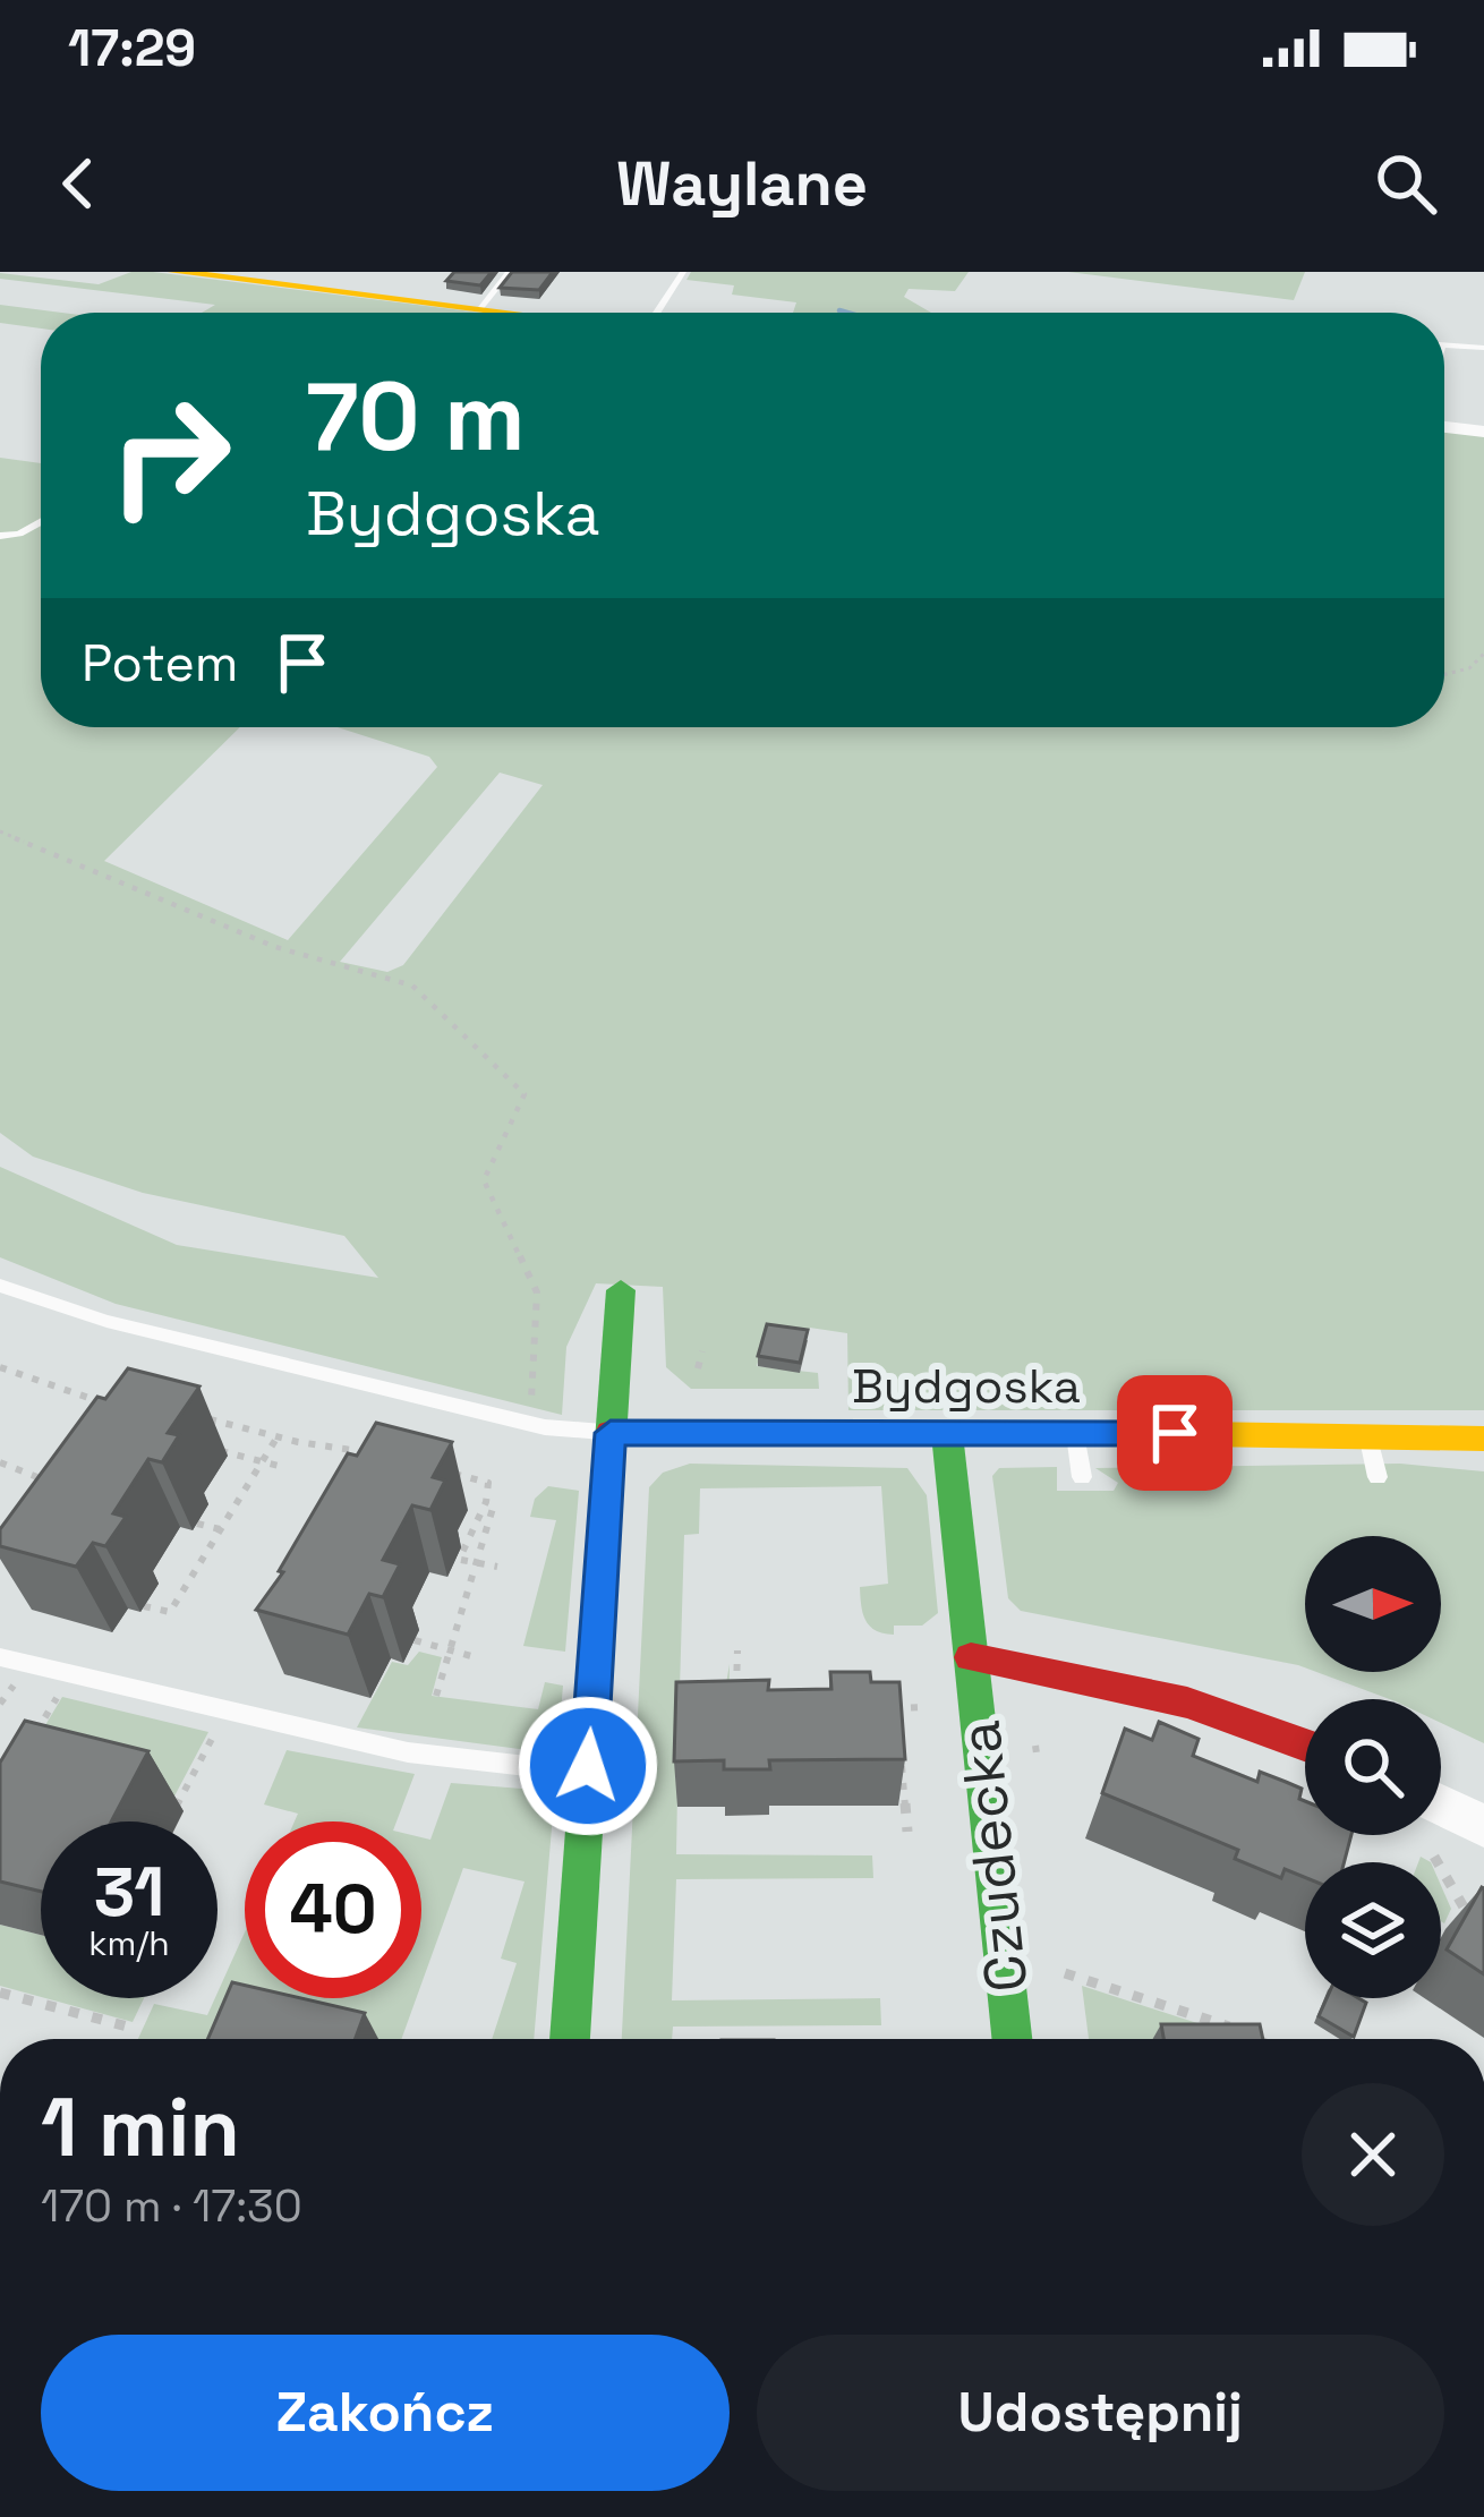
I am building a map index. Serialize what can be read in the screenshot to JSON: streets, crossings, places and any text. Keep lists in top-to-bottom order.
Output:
{
  "streets": {
    "street": ["Bydgoska", "Czudecka"]
  },
  "crossings": [
    ["Bydgoska", "Czudecka"]
  ],
  "north": "right",
  "page": {
    "status": "17:29",
    "header": "Waylane",
    "turn": ["70 m", "Bydgoska"],
    "then": "Potem",
    "speed": "31 km/h",
    "limit": "40",
    "heading": ["1 min", "170 m · 17:30"],
    "buttons": ["Zakończ", "Udostępnij"]
  }
}
